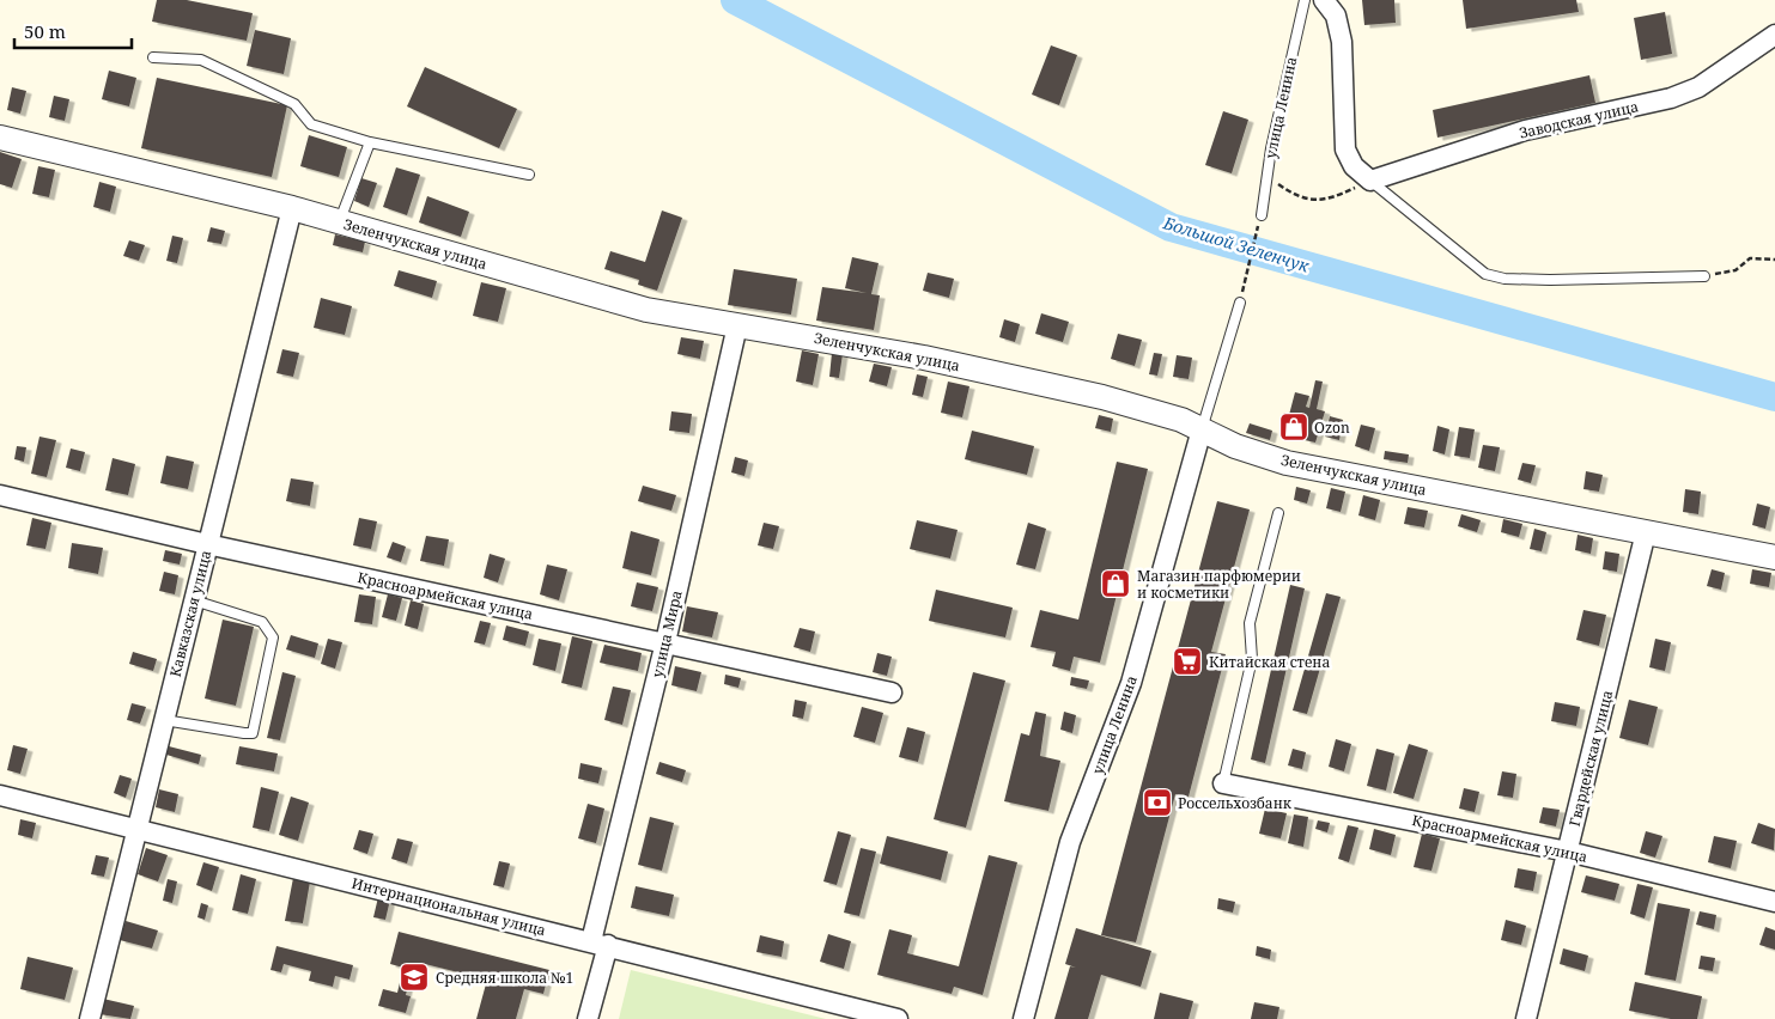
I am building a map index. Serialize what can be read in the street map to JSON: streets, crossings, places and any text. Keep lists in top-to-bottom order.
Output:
{
  "streets": {
    "street": [
      "улица Ленина",
      "Заводская улица",
      "Зеленчукская улица",
      "Красноармейская улица",
      "Кавказская улица",
      "улица Мира",
      "Гвардейская улица",
      "Интернациональная улица"
    ]
  },
  "crossings": [
    ["улица Ленина", "Зеленчукская улица"],
    ["Зеленчукская улица", "Кавказская улица"],
    ["Зеленчукская улица", "улица Мира"],
    ["Зеленчукская улица", "Гвардейская улица"],
    ["Красноармейская улица", "Кавказская улица"],
    ["Красноармейская улица", "улица Мира"],
    ["Красноармейская улица", "Гвардейская улица"],
    ["Кавказская улица", "Интернациональная улица"],
    ["улица Мира", "Интернациональная улица"]
  ],
  "water": ["Большой Зеленчук"],
  "places": {
    "shop": ["Ozon", "Магазин парфюмерии и косметики"],
    "supermarket": ["Китайская стена"],
    "bank": ["Россельхозбанк"],
    "school or university": ["Средняя школа №1"]
  },
  "scale_bar": "50 m"
}
